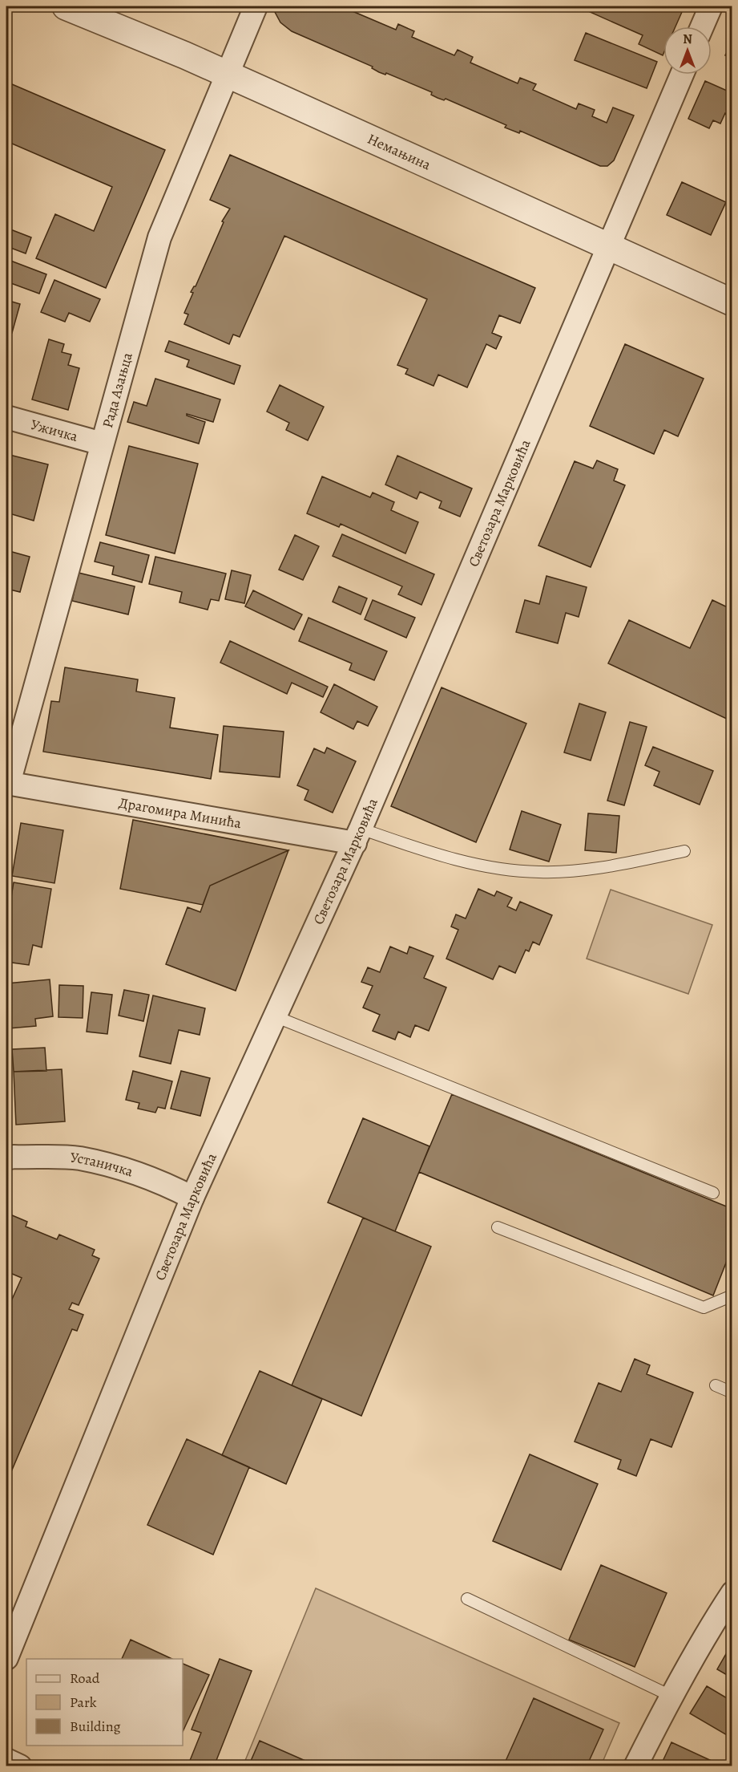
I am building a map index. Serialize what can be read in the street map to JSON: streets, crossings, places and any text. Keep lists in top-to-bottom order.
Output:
{
  "streets": {
    "street": [
      "Немањина",
      "Рада Азањца",
      "Ужичка",
      "Светозара Марковића",
      "Драгомира Минића",
      "Устаничка"
    ]
  },
  "crossings": [
    ["Немањина", "Рада Азањца"],
    ["Немањина", "Светозара Марковића"],
    ["Рада Азањца", "Ужичка"],
    ["Рада Азањца", "Драгомира Минића"],
    ["Светозара Марковића", "Драгомира Минића"],
    ["Светозара Марковића", "Устаничка"]
  ],
  "legend": ["Road", "Park", "Building"],
  "north": "top"
}
